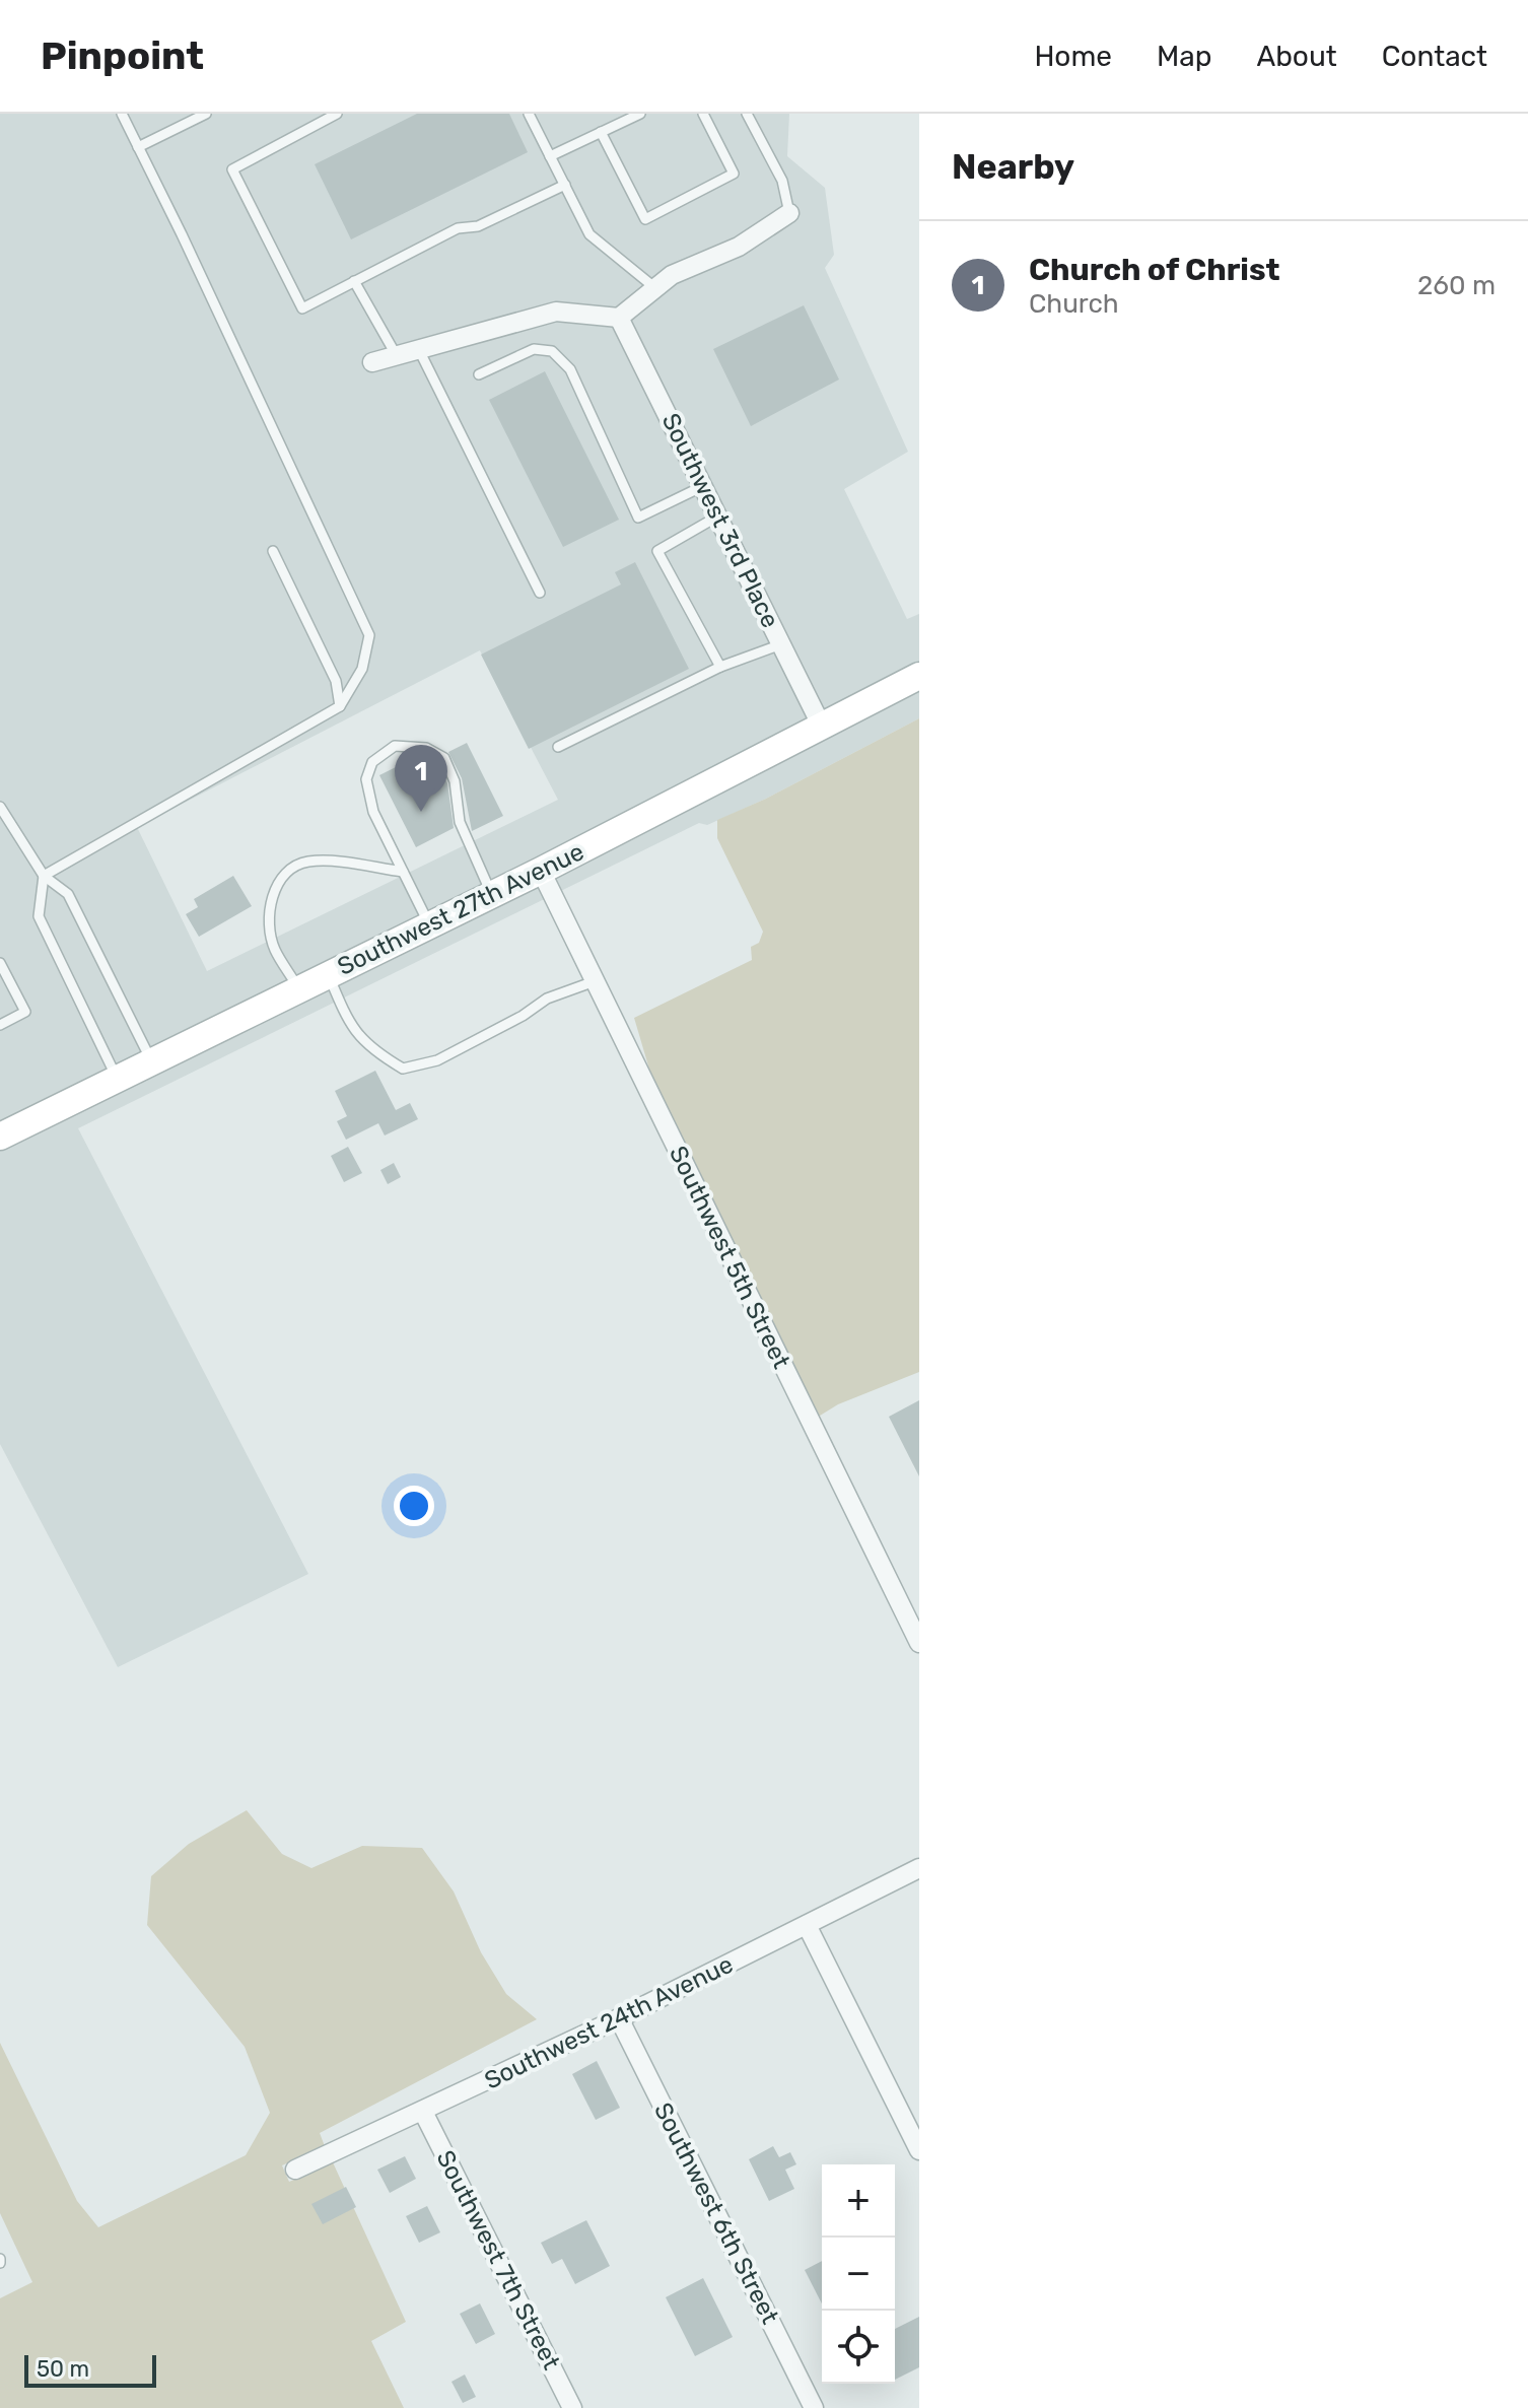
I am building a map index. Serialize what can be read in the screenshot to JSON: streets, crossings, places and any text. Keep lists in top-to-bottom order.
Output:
{
  "streets": {
    "main road": ["Southwest 27th Avenue"],
    "street": [
      "Southwest 3rd Place",
      "Southwest 5th Street",
      "Southwest 24th Avenue",
      "Southwest 6th Street",
      "Southwest 7th Street"
    ]
  },
  "crossings": [
    ["Southwest 3rd Place", "Southwest 27th Avenue"],
    ["Southwest 27th Avenue", "Southwest 5th Street"],
    ["Southwest 24th Avenue", "Southwest 6th Street"],
    ["Southwest 24th Avenue", "Southwest 7th Street"]
  ],
  "scale_bar": "50 m",
  "page": {
    "header": "Pinpoint",
    "nav": [
      "Home",
      "Map",
      "About",
      "Contact"
    ],
    "heading": "Nearby",
    "list": [
      {
        "mark": "1",
        "name": "Church of Christ",
        "note": "Church",
        "value": "260 m"
      }
    ],
    "pins": "1",
    "map_buttons": ["+", "−"],
    "scale": "50 m"
  }
}
